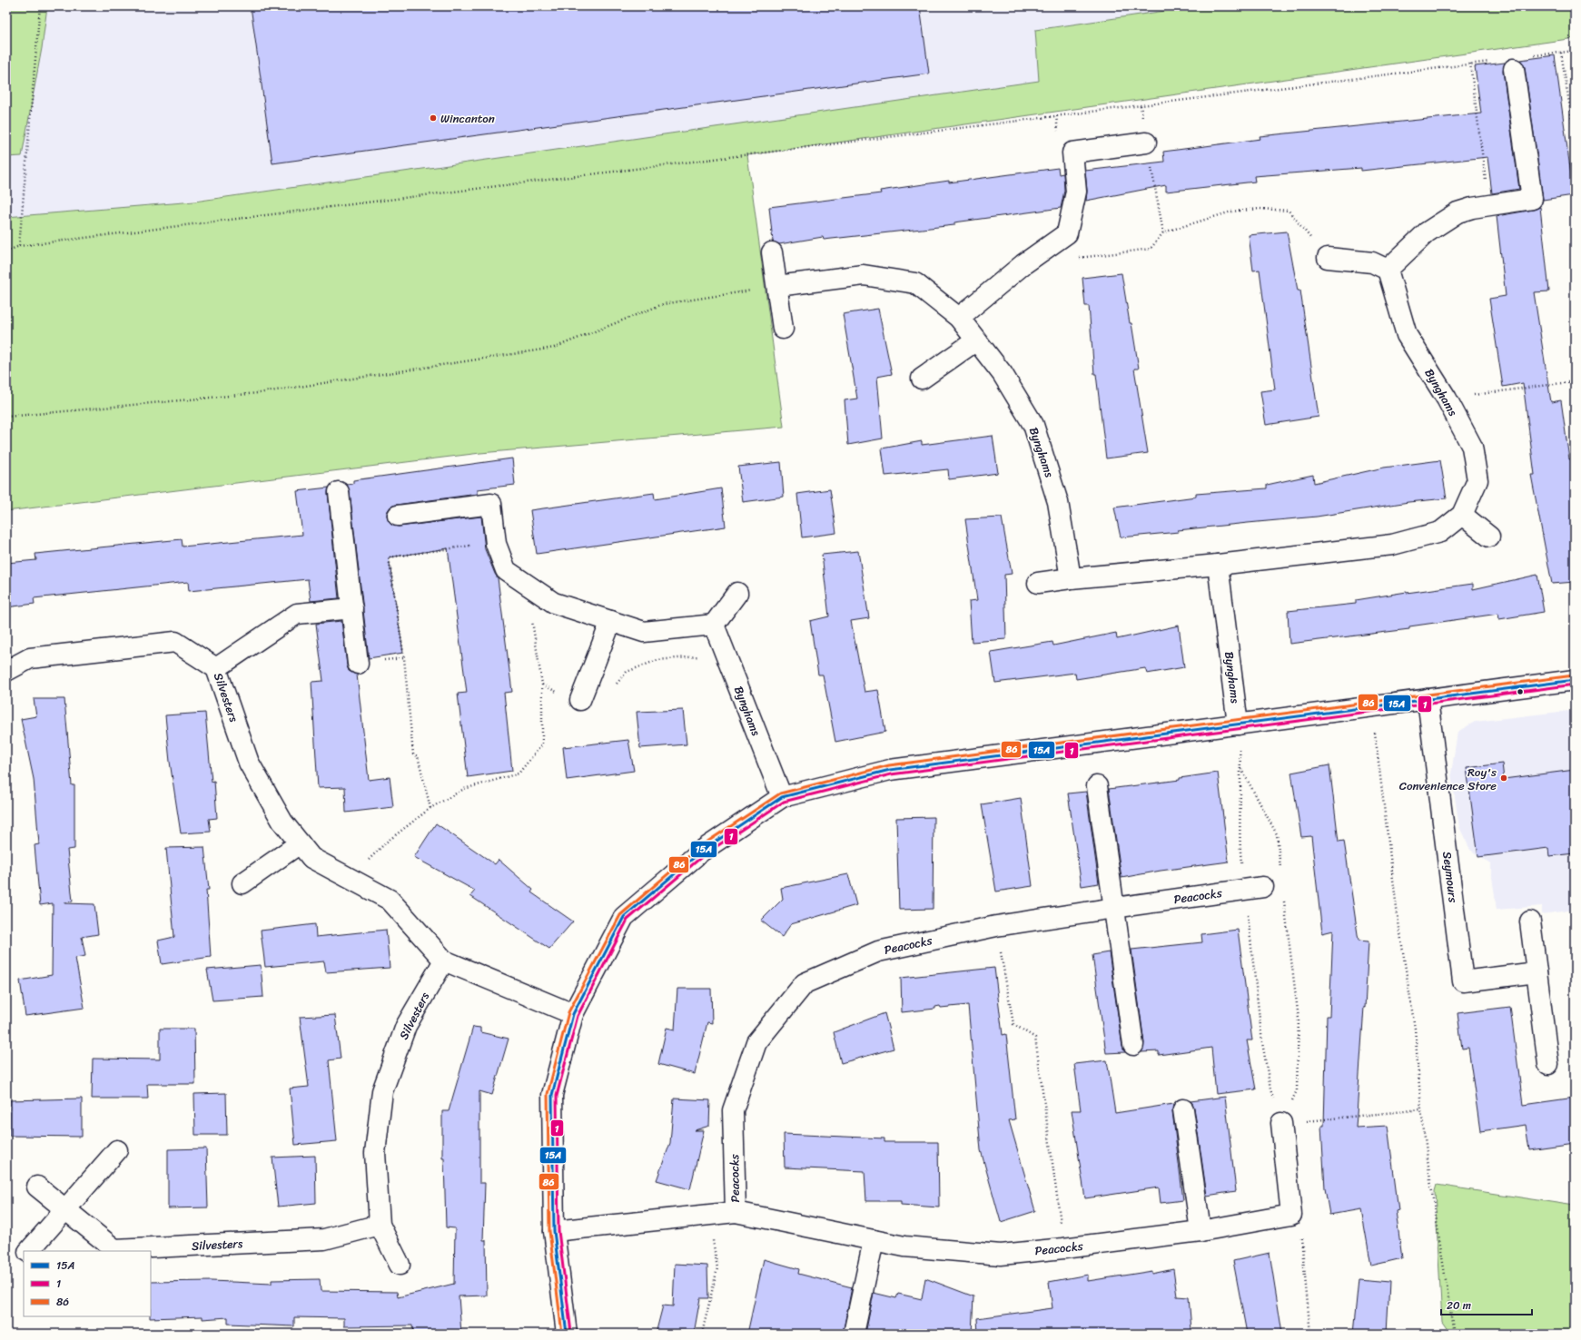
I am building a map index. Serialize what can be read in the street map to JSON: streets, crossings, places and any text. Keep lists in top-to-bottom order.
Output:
{
  "streets": {
    "street": [
      "Bynghams",
      "Silvesters",
      "Seymours",
      "Peacocks"
    ]
  },
  "places": ["Wincanton", "Roy's Convenience Store"],
  "lines": ["transit line 86", "transit line 15A", "transit line 1"],
  "legend": ["15A", "1", "86"],
  "scale_bar": "20 m"
}
